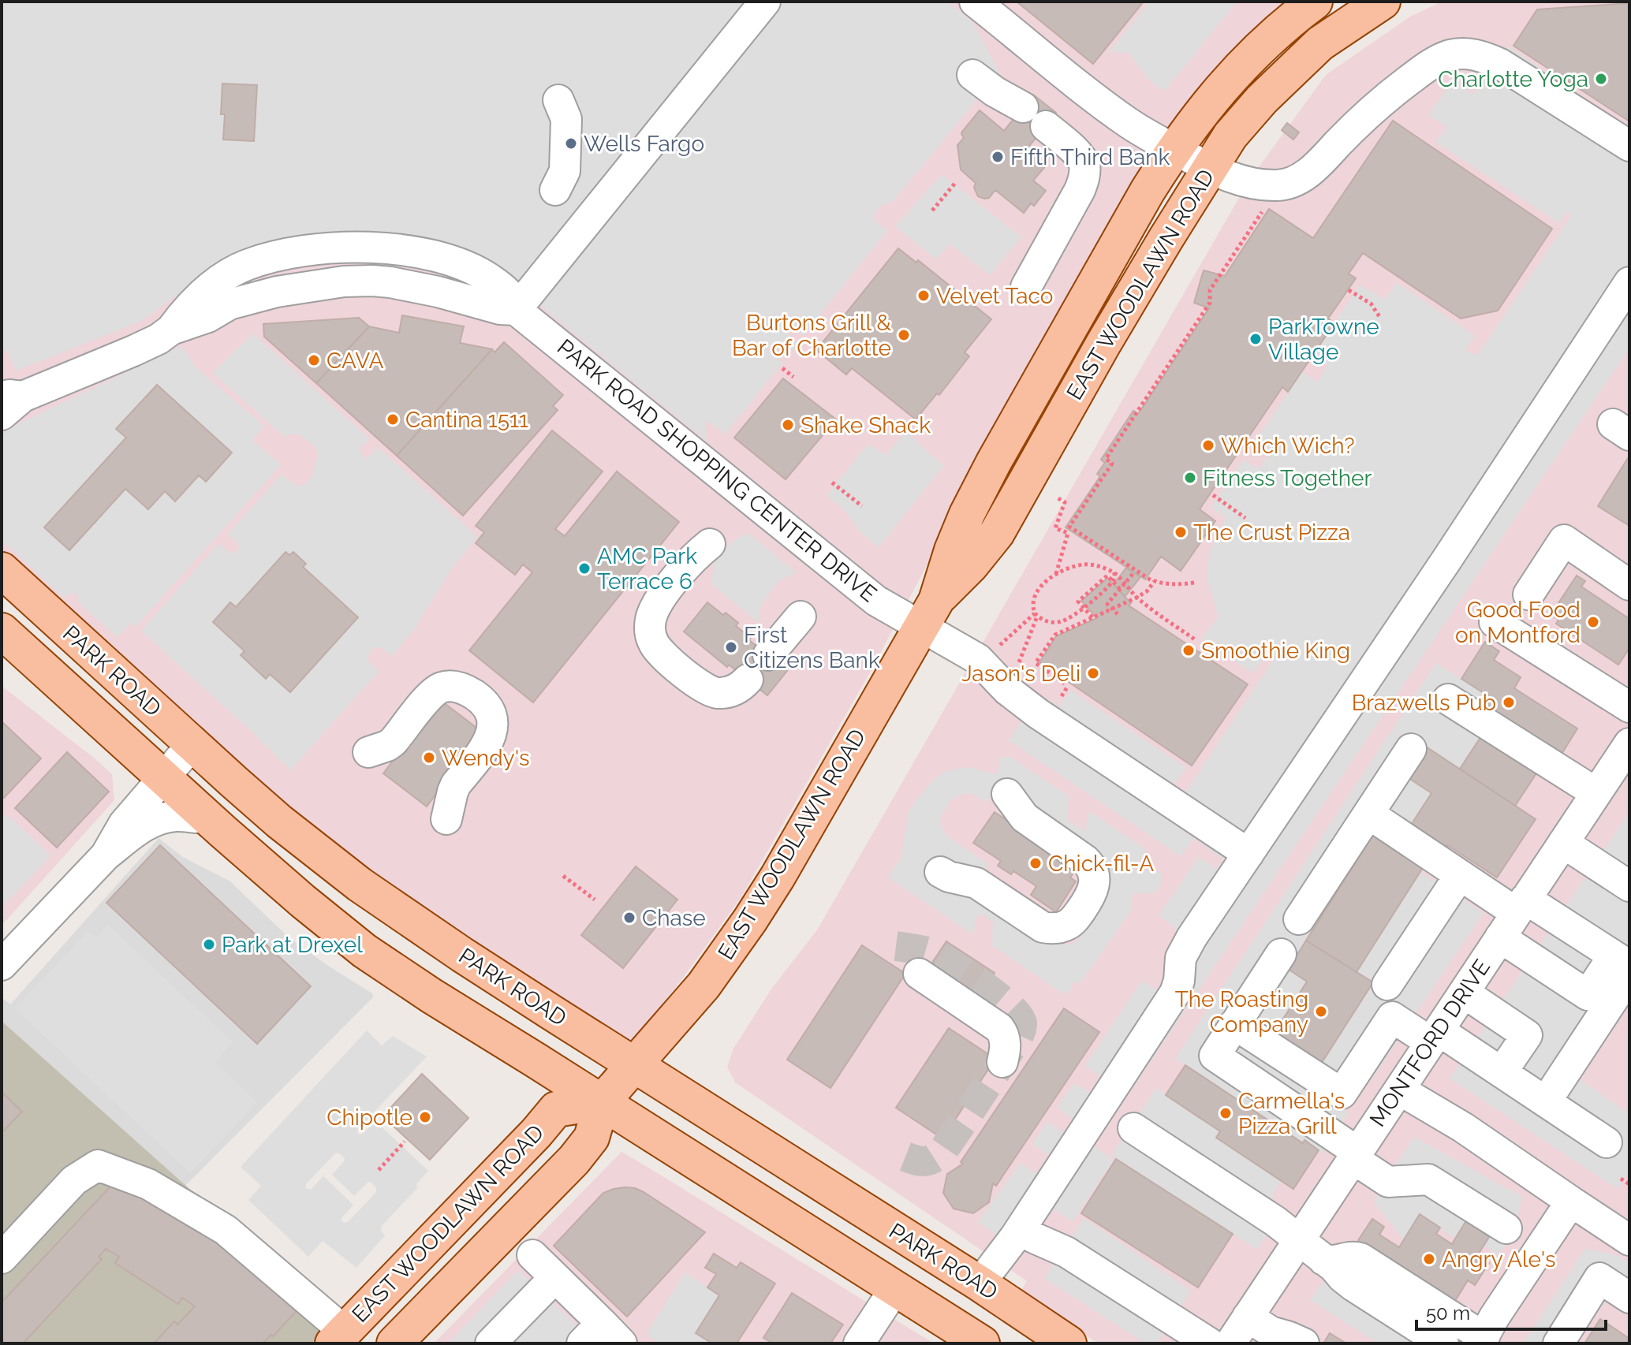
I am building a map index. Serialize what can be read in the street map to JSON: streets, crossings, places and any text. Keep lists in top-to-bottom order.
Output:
{
  "streets": {
    "main road": ["EAST WOODLAWN ROAD", "PARK ROAD"],
    "street": ["PARK ROAD SHOPPING CENTER DRIVE", "MONTFORD DRIVE"]
  },
  "crossings": [
    ["EAST WOODLAWN ROAD", "PARK ROAD SHOPPING CENTER DRIVE"],
    ["EAST WOODLAWN ROAD", "PARK ROAD"]
  ],
  "places": [
    "Charlotte Yoga",
    "Wells Fargo",
    "Fifth Third Bank",
    "Velvet Taco",
    "Burtons Grill & Bar of Charlotte",
    "ParkTowne Village",
    "CAVA",
    "Cantina 1511",
    "Shake Shack",
    "Which Wich?",
    "Fitness Together",
    "The Crust Pizza",
    "AMC Park Terrace 6",
    "Good Food on Montford",
    "First Citizens Bank",
    "Smoothie King",
    "Jason's Deli",
    "Brazwells Pub",
    "Wendy's",
    "Chick-fil-A",
    "Chase",
    "Park at Drexel",
    "The Roasting Company",
    "Carmella's Pizza Grill",
    "Chipotle",
    "Angry Ale's"
  ],
  "scale_bar": "50 m"
}
